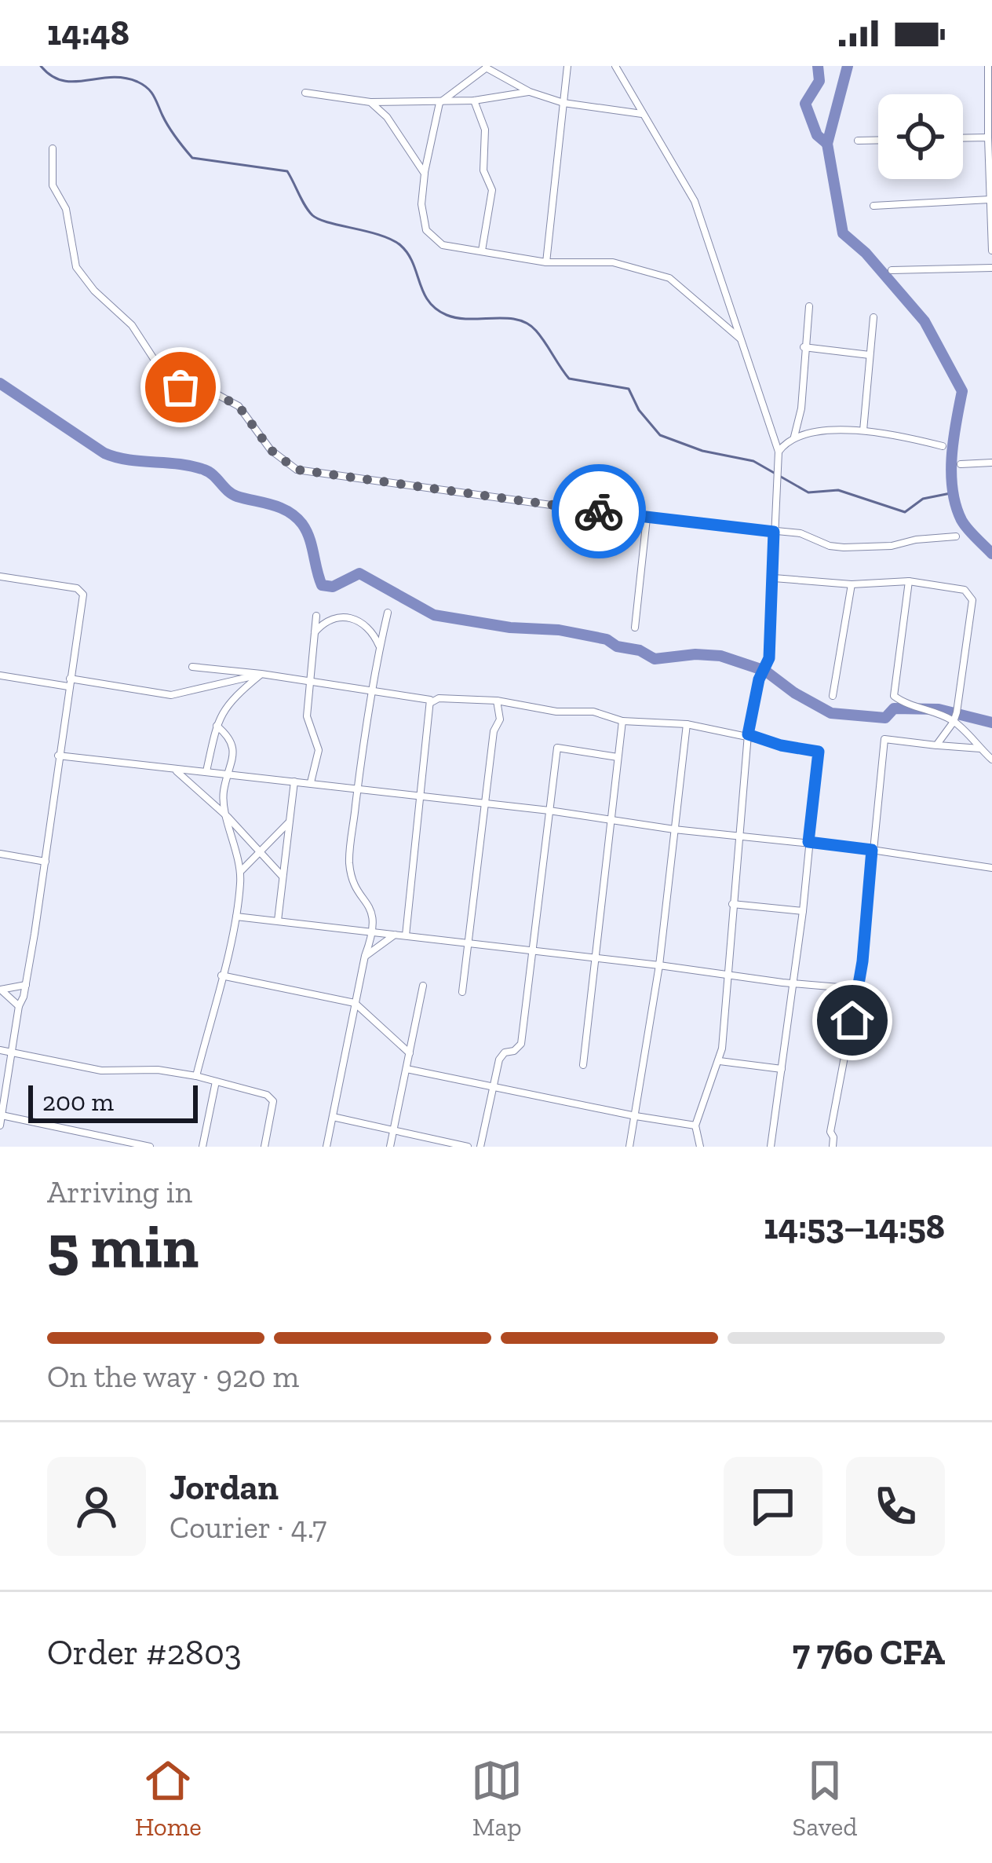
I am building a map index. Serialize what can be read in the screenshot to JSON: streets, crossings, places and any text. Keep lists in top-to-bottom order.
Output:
{
  "scale_bar": "200 m",
  "page": {
    "status": "14:48",
    "scale": "200 m",
    "heading": ["5 min", "Arriving in", "14:53–14:58"],
    "panel": [
      "Jordan",
      "Courier · 4.7",
      "Order #2803",
      "7 760 CFA"
    ],
    "bar": "On the way · 920 m",
    "tabs": ["Home", "Map", "Saved"]
  }
}
